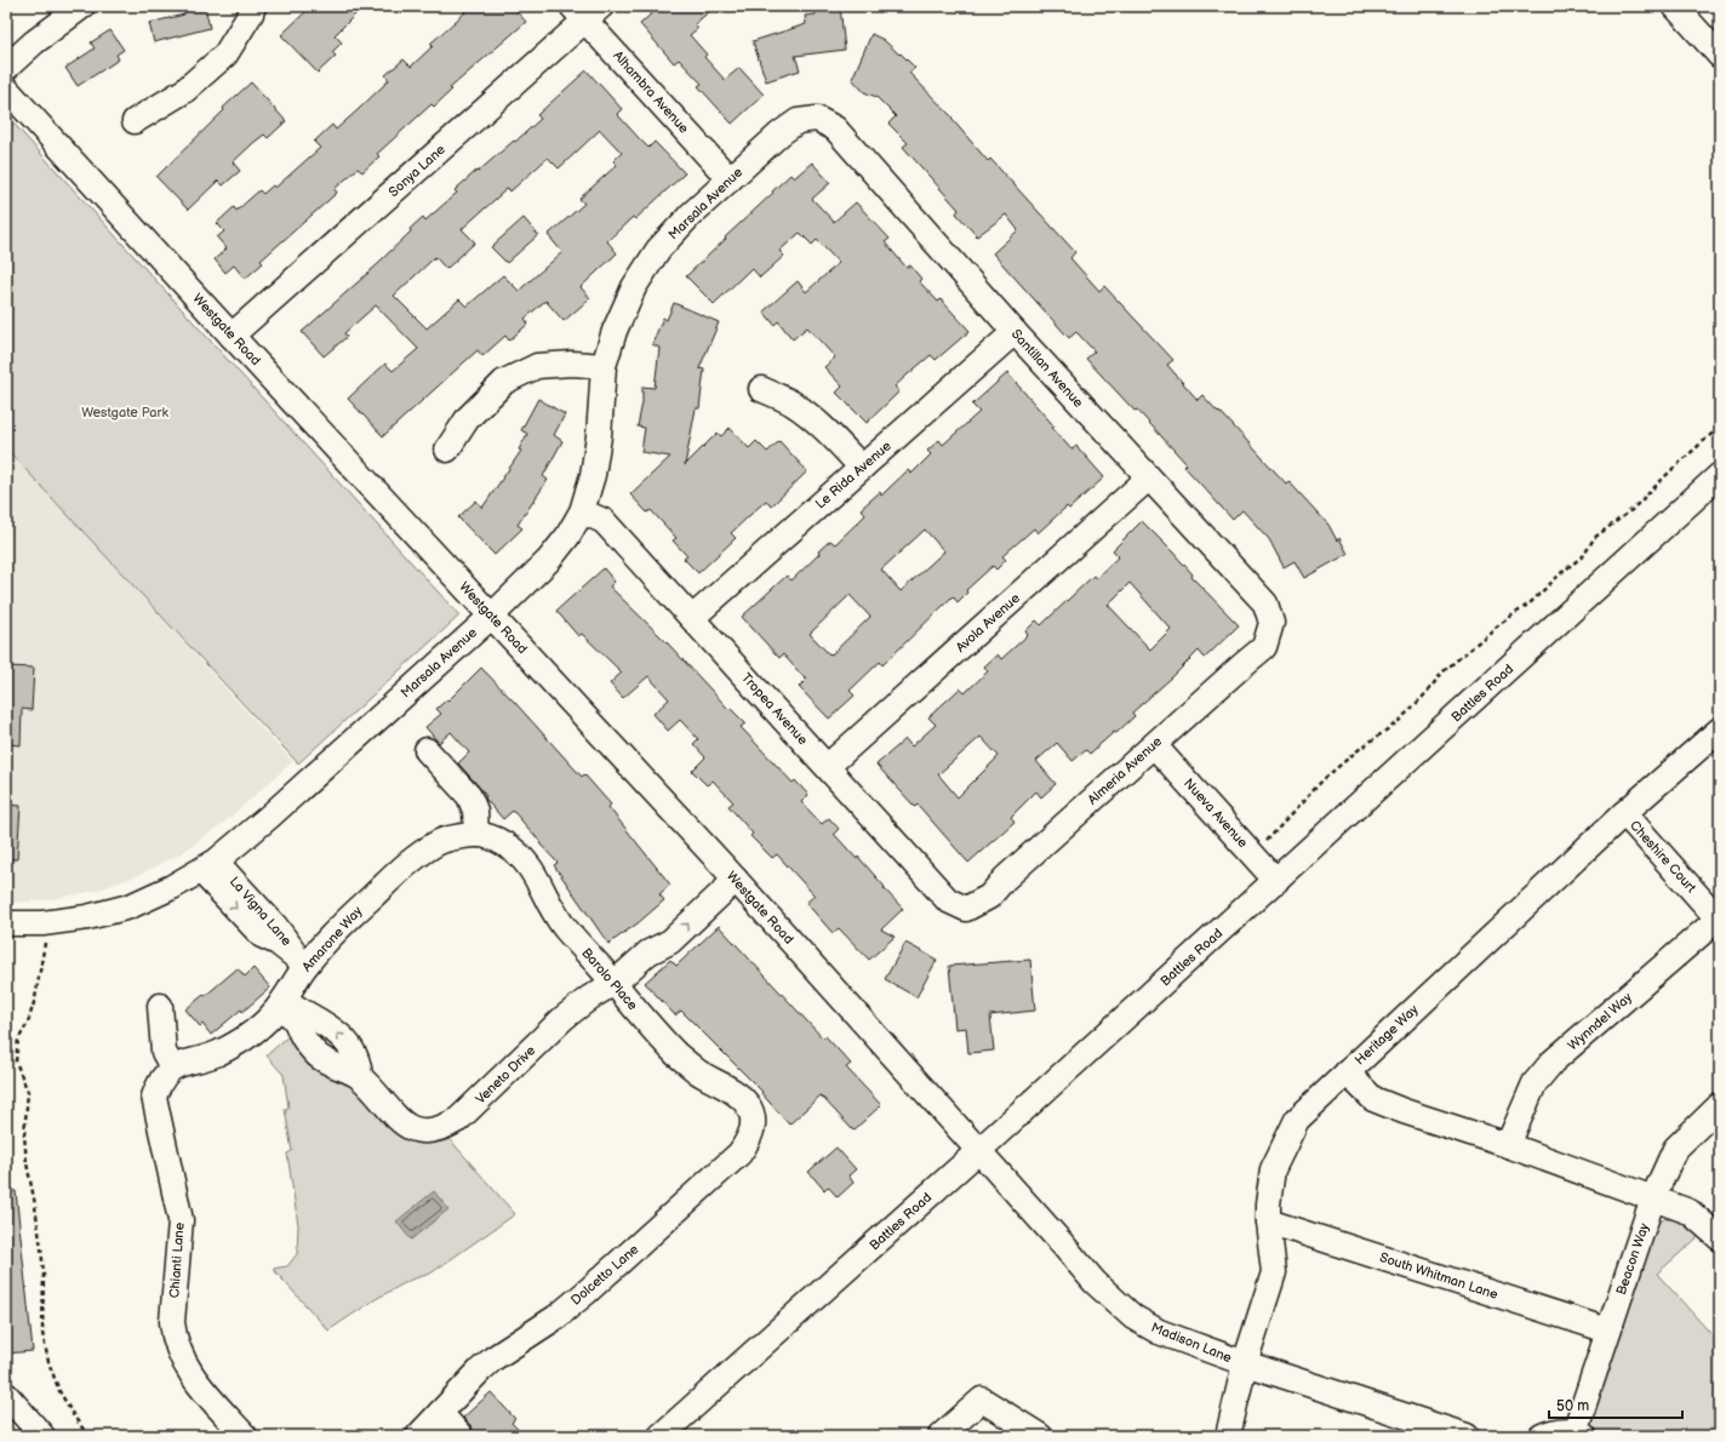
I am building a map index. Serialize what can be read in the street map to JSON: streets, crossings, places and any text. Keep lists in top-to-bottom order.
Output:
{
  "streets": {
    "street": [
      "Alhambra Avenue",
      "Sonya Lane",
      "Marsala Avenue",
      "Westgate Road",
      "Santillan Avenue",
      "Le Rida Avenue",
      "Avola Avenue",
      "Battles Road",
      "Tropea Avenue",
      "Almeria Avenue",
      "Nueva Avenue",
      "Cheshire Court",
      "La Vigna Lane",
      "Amarone Way",
      "Barolo Place",
      "Wynndel Way",
      "Heritage Way",
      "Veneto Drive",
      "Beacon Way",
      "Chianti Lane",
      "Dolcetto Lane",
      "South Whitman Lane",
      "Madison Lane"
    ]
  },
  "crossings": [
    ["Alhambra Avenue", "Sonya Lane"],
    ["Alhambra Avenue", "Marsala Avenue"],
    ["Sonya Lane", "Westgate Road"],
    ["Marsala Avenue", "Westgate Road"],
    ["Marsala Avenue", "Santillan Avenue"],
    ["Marsala Avenue", "Tropea Avenue"],
    ["Marsala Avenue", "La Vigna Lane"],
    ["Westgate Road", "Battles Road"],
    ["Westgate Road", "Veneto Drive"],
    ["Westgate Road", "Madison Lane"],
    ["Santillan Avenue", "Le Rida Avenue"],
    ["Santillan Avenue", "Avola Avenue"],
    ["Santillan Avenue", "Almeria Avenue"],
    ["Le Rida Avenue", "Tropea Avenue"],
    ["Avola Avenue", "Tropea Avenue"],
    ["Battles Road", "Nueva Avenue"],
    ["Battles Road", "Madison Lane"],
    ["Tropea Avenue", "Almeria Avenue"],
    ["Almeria Avenue", "Nueva Avenue"],
    ["Cheshire Court", "Wynndel Way"],
    ["Cheshire Court", "Heritage Way"],
    ["La Vigna Lane", "Amarone Way"],
    ["Amarone Way", "Barolo Place"],
    ["Amarone Way", "Veneto Drive"],
    ["Amarone Way", "Chianti Lane"],
    ["Barolo Place", "Veneto Drive"],
    ["Barolo Place", "Dolcetto Lane"],
    ["Heritage Way", "South Whitman Lane"],
    ["Heritage Way", "Madison Lane"],
    ["Beacon Way", "South Whitman Lane"]
  ],
  "parks": ["Westgate Park"],
  "scale_bar": "50 m"
}
